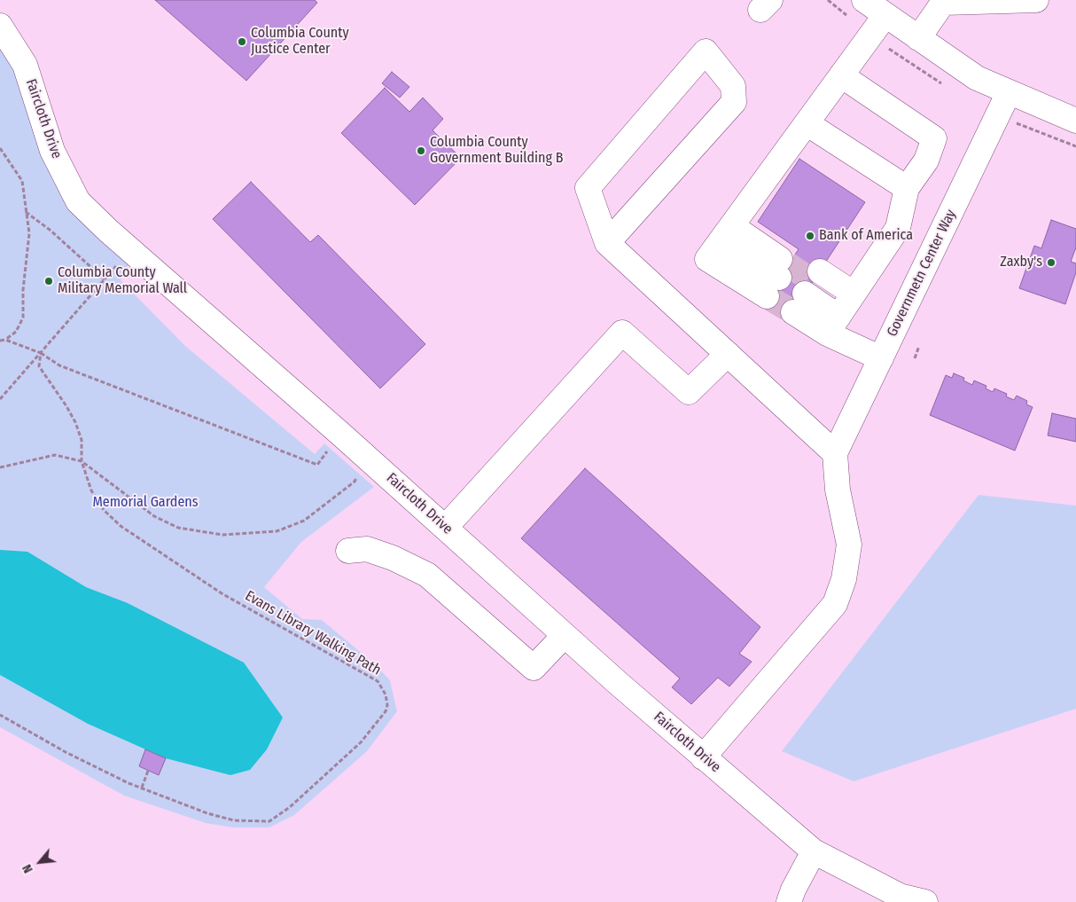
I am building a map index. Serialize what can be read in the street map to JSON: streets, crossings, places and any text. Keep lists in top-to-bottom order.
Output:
{
  "streets": {
    "street": ["Faircloth Drive", "Governmetn Center Way"],
    "path": ["Evans Library Walking Path"]
  },
  "parks": ["Memorial Gardens"],
  "places": [
    "Columbia County Justice Center",
    "Columbia County Government Building B",
    "Bank of America",
    "Zaxby's",
    "Columbia County Military Memorial Wall"
  ],
  "north": "bottom left"
}
